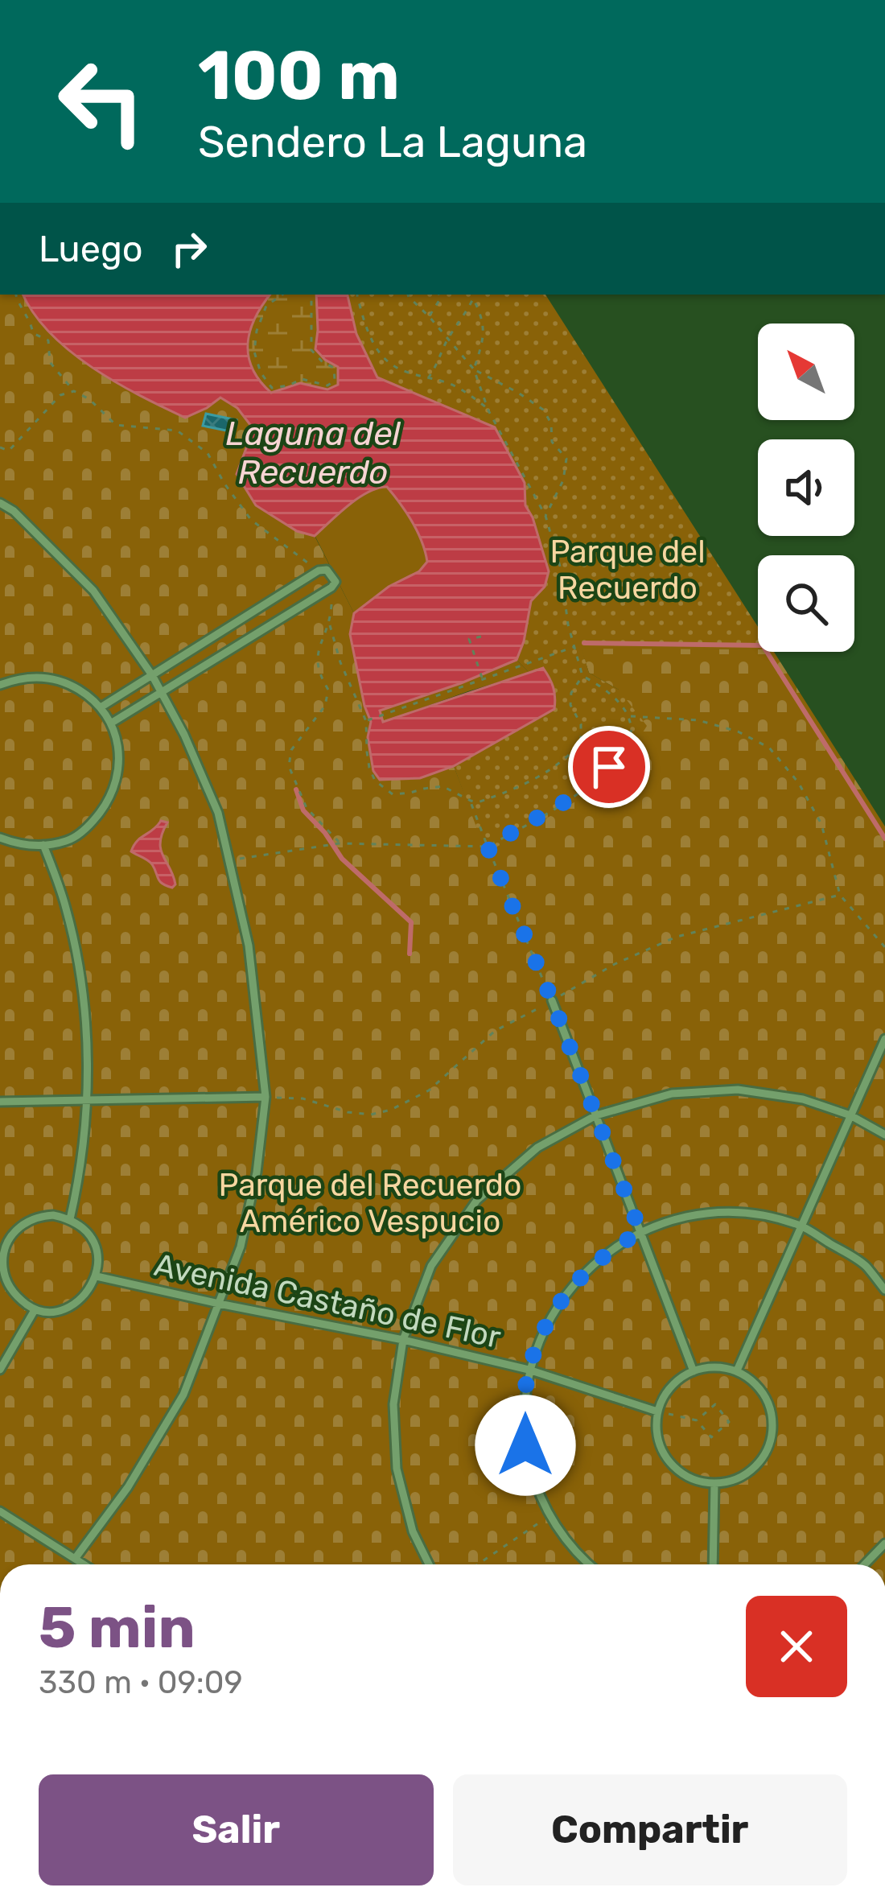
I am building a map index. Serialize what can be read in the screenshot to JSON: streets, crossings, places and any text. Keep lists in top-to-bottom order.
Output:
{
  "streets": {
    "lane": ["Avenida Castaño de Flor"]
  },
  "water": ["Laguna del Recuerdo"],
  "parks": ["Parque del Recuerdo", "Parque del Recuerdo Américo Vespucio"],
  "north": "top left",
  "page": {
    "turn": ["100 m", "Sendero La Laguna"],
    "then": "Luego",
    "heading": ["5 min", "330 m · 09:09"],
    "buttons": ["Salir", "Compartir"]
  }
}
